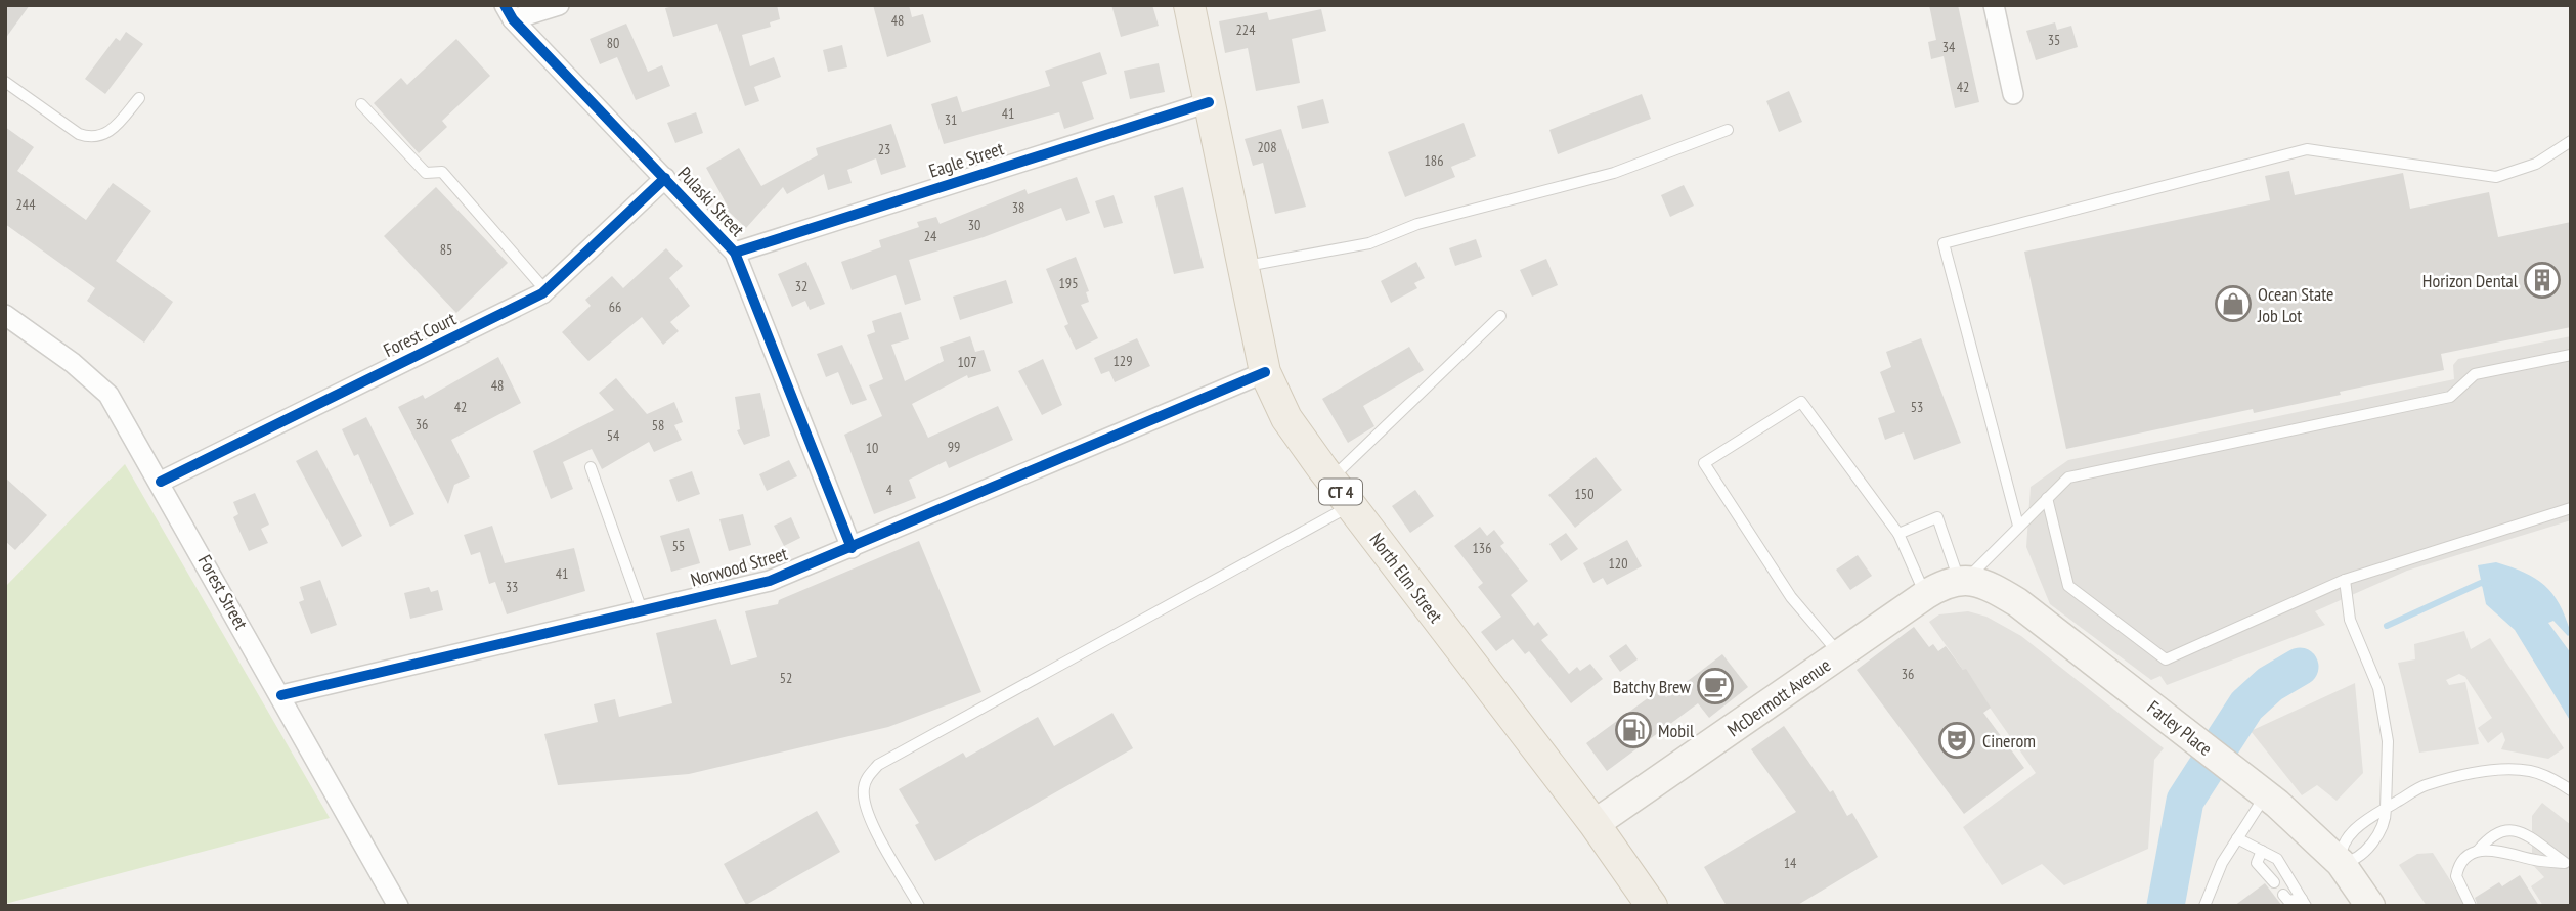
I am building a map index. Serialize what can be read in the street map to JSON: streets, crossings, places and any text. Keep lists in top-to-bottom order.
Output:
{
  "streets": {
    "main road": [
      "CT 4",
      "North Elm Street",
      "McDermott Avenue",
      "Farley Place"
    ],
    "street": [
      "Eagle Street",
      "Pulaski Street",
      "Forest Court",
      "Norwood Street",
      "Forest Street"
    ]
  },
  "crossings": [
    ["Eagle Street", "Pulaski Street"],
    ["Eagle Street", "North Elm Street"],
    ["Pulaski Street", "Forest Court"],
    ["Pulaski Street", "Norwood Street"],
    ["Forest Court", "Forest Street"],
    ["Norwood Street", "North Elm Street"],
    ["Norwood Street", "Forest Street"],
    ["North Elm Street", "McDermott Avenue"],
    ["McDermott Avenue", "Farley Place"]
  ],
  "places": {
    "building": ["Horizon Dental"],
    "shop": ["Ocean State Job Lot"],
    "cafe": ["Batchy Brew"],
    "fuel station": ["Mobil"],
    "theatre": ["Cinerom"]
  },
  "house_numbers": [
    "48",
    "224",
    "35",
    "80",
    "34",
    "42",
    "41",
    "31",
    "208",
    "23",
    "186",
    "244",
    "38",
    "30",
    "24",
    "85",
    "195",
    "32",
    "66",
    "129",
    "107",
    "48",
    "42",
    "53",
    "36",
    "58",
    "54",
    "99",
    "10",
    "4",
    "150",
    "55",
    "136",
    "120",
    "41",
    "33",
    "36",
    "52",
    "14"
  ]
}
